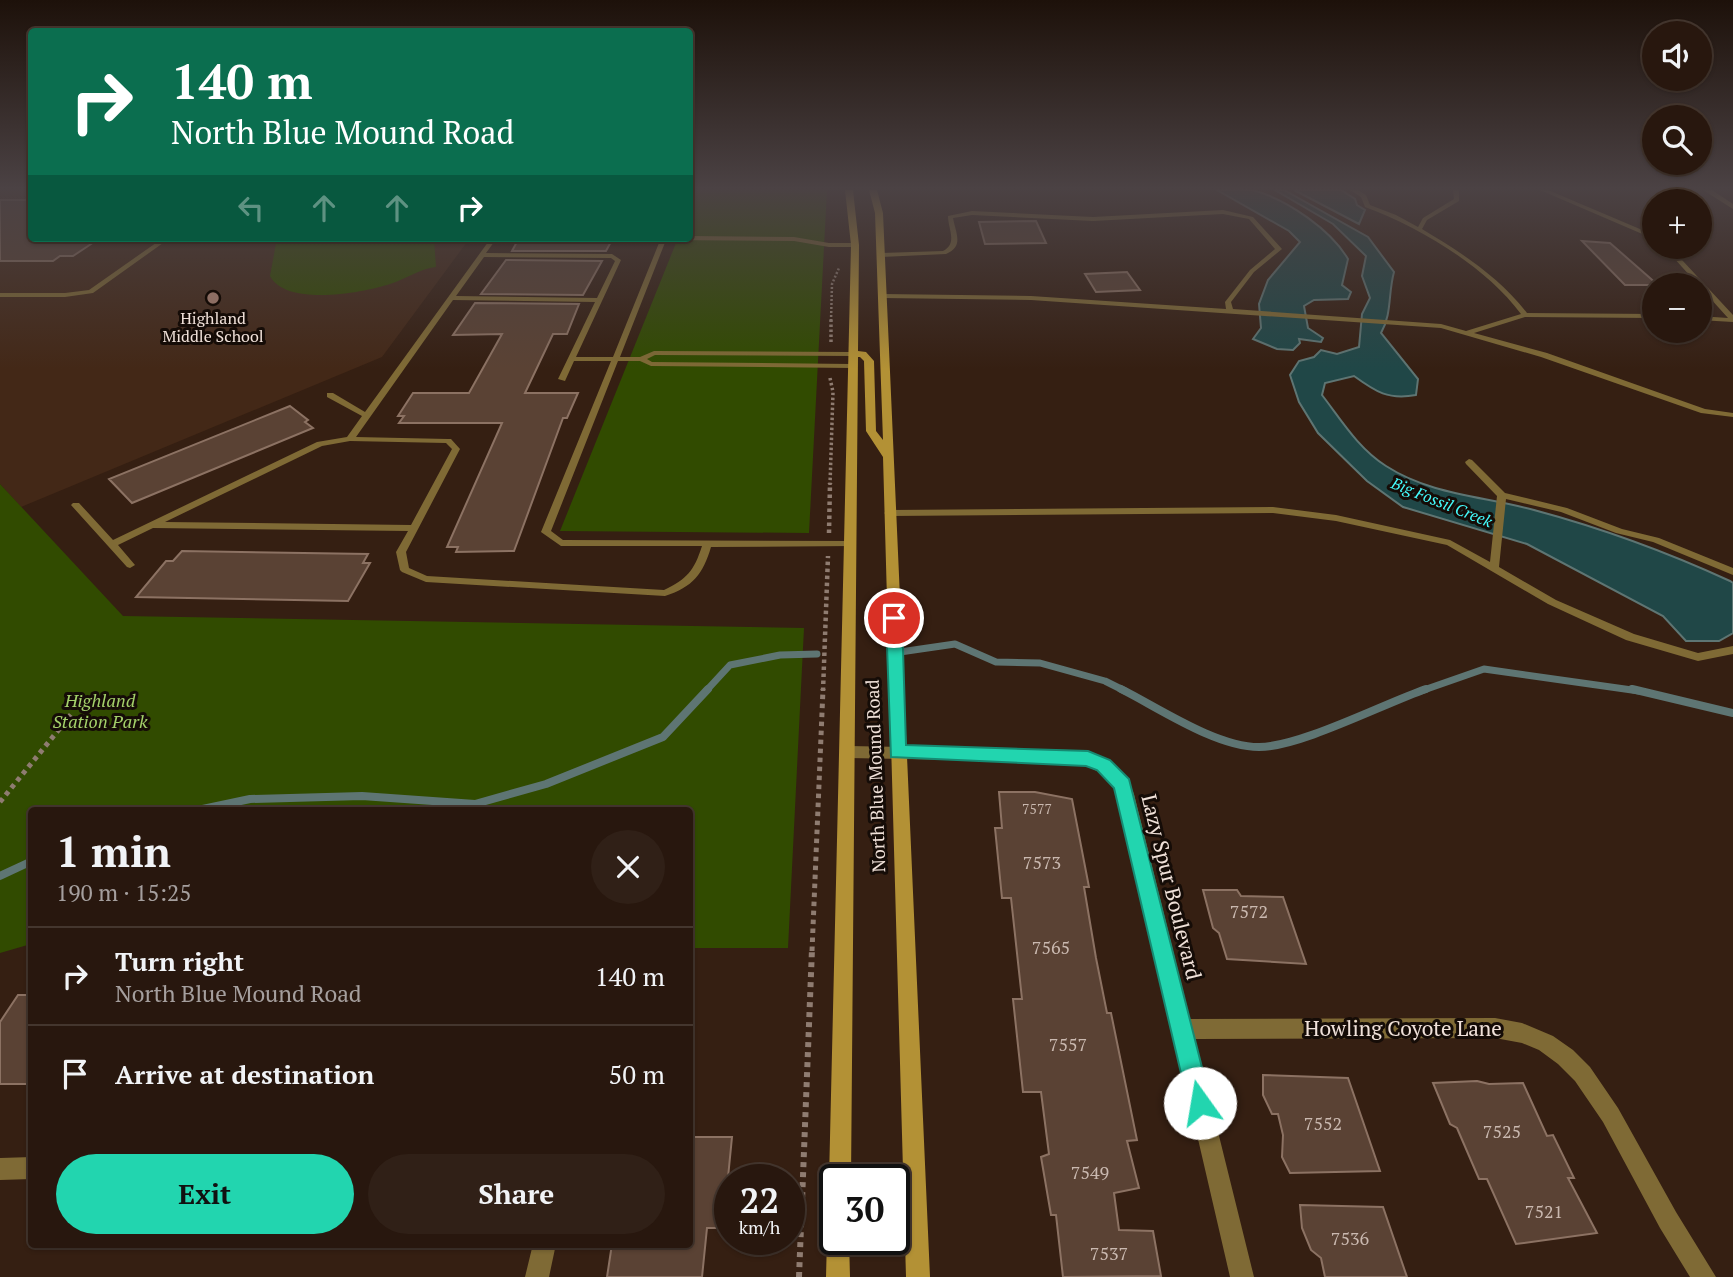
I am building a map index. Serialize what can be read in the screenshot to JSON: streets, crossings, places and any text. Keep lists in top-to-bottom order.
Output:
{
  "streets": {
    "main road": ["North Blue Mound Road"],
    "street": ["Lazy Spur Boulevard", "Howling Coyote Lane"]
  },
  "crossings": [
    ["North Blue Mound Road", "Lazy Spur Boulevard"],
    ["Lazy Spur Boulevard", "Howling Coyote Lane"]
  ],
  "water": ["Big Fossil Creek"],
  "parks": ["Highland Station Park"],
  "places": ["Highland Middle School"],
  "house_numbers": [
    "7577",
    "7573",
    "7572",
    "7565",
    "7557",
    "7552",
    "7525",
    "7549",
    "7521",
    "7536",
    "7537"
  ],
  "page": {
    "map_buttons": ["+", "−"],
    "turn": ["140 m", "North Blue Mound Road"],
    "heading": ["1 min", "190 m · 15:25"],
    "list": [
      {
        "name": "Turn right",
        "note": "North Blue Mound Road",
        "value": "140 m"
      },
      {
        "name": "Arrive at destination",
        "value": "50 m"
      }
    ],
    "buttons": ["Exit", "Share"],
    "speed": "22 km/h",
    "limit": "30"
  }
}
